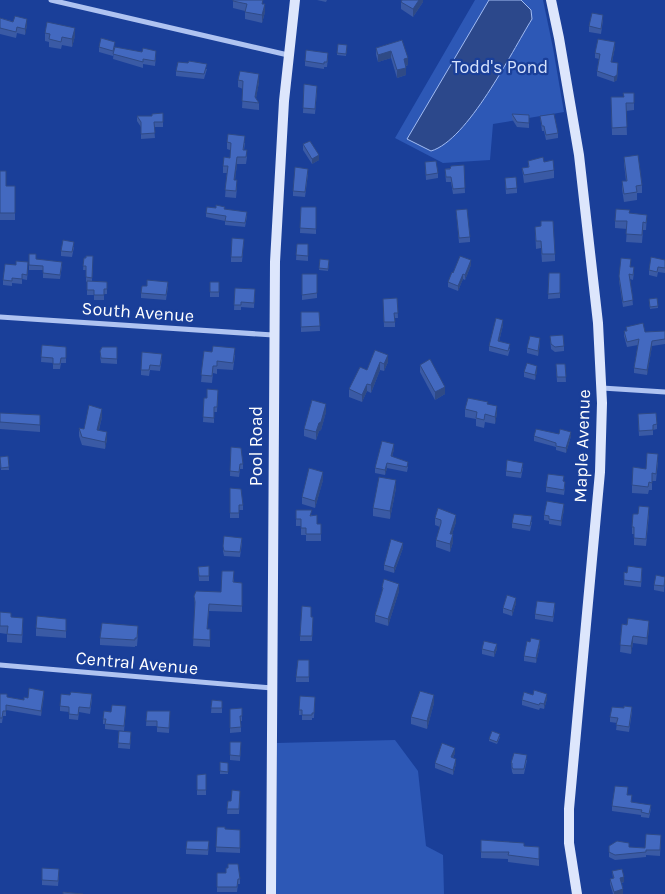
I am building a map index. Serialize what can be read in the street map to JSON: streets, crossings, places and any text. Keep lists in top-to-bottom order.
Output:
{
  "streets": {
    "main road": ["Pool Road", "Maple Avenue"],
    "street": ["South Avenue", "Central Avenue"]
  },
  "crossings": [
    ["South Avenue", "Pool Road"],
    ["Pool Road", "Central Avenue"]
  ],
  "parks": ["Todd's Pond"]
}
